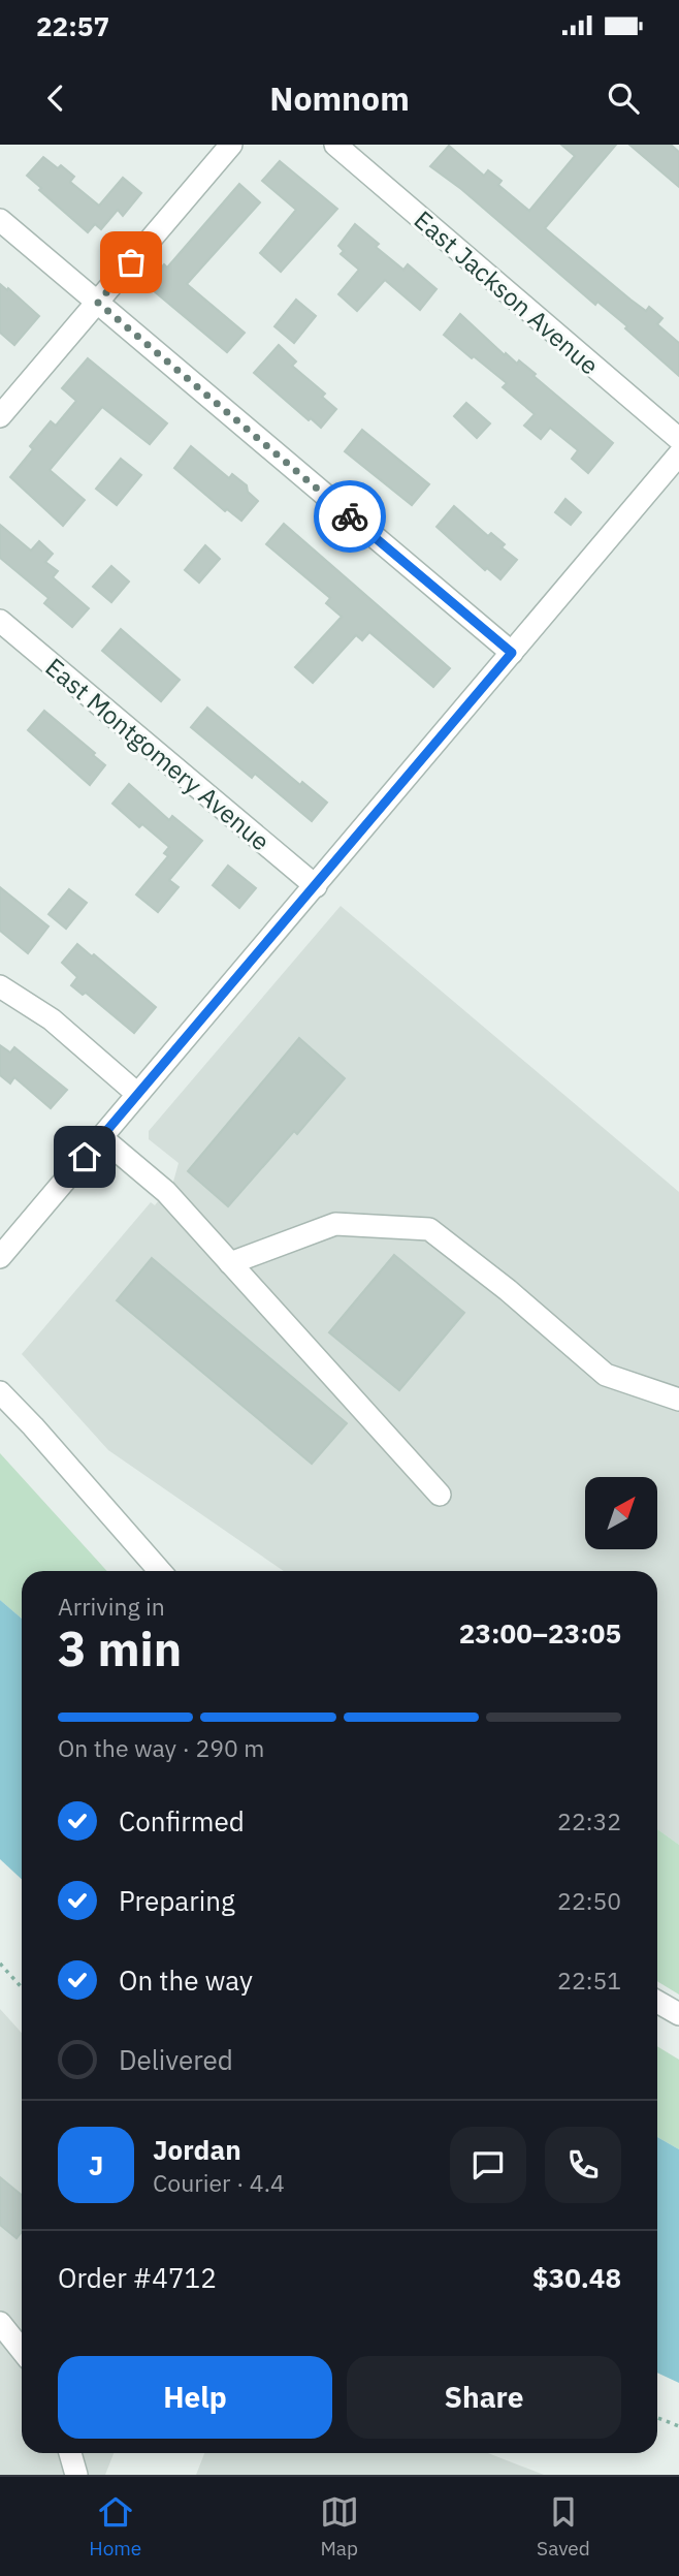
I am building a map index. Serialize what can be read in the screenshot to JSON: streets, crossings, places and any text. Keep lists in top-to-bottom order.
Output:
{
  "streets": {
    "street": ["East Jackson Avenue", "East Montgomery Avenue"]
  },
  "north": "top right",
  "page": {
    "status": "22:57",
    "header": "Nomnom",
    "heading": ["3 min", "Arriving in", "23:00–23:05"],
    "panel": [
      "Jordan",
      "Courier · 4.4",
      "Order #4712",
      "$30.48"
    ],
    "bar": "On the way · 290 m",
    "list": [
      ["Confirmed", "22:32"],
      ["Preparing", "22:50"],
      ["On the way", "22:51"],
      "Delivered"
    ],
    "round": "J",
    "buttons": ["Help", "Share"],
    "tabs": ["Home", "Map", "Saved"]
  }
}
